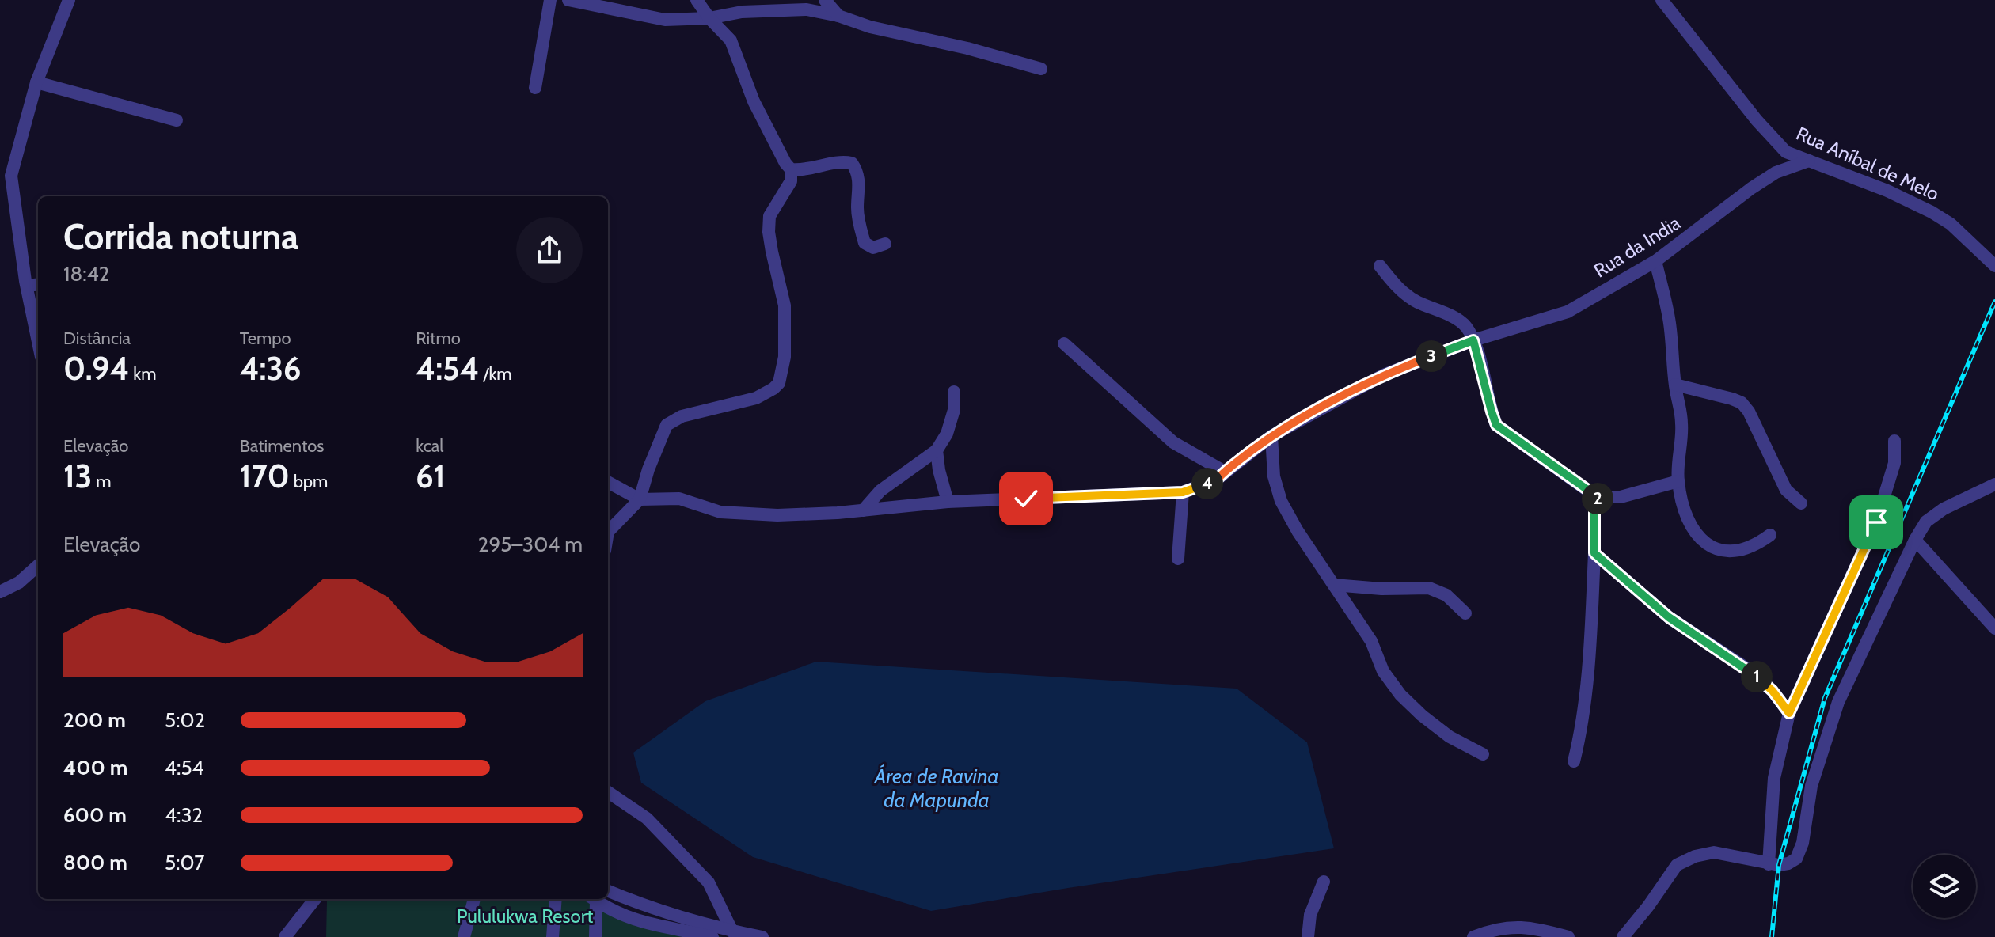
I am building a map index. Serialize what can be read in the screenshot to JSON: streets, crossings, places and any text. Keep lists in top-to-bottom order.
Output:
{
  "streets": {
    "street": ["Rua Aníbal de Melo", "Rua da India"]
  },
  "crossings": [
    ["Rua Aníbal de Melo", "Rua da India"]
  ],
  "water": ["Área de Ravina da Mapunda"],
  "parks": ["Pululukwa Resort"],
  "page": {
    "heading": ["Corrida noturna", "18:42"],
    "stats": [
      ["Distância", "0.94 km"],
      ["Tempo", "4:36"],
      ["Ritmo", "4:54 /km"],
      ["Elevação", "13 m"],
      ["Batimentos", "170 bpm"],
      ["kcal", "61"]
    ],
    "pins": [
      "3",
      "4",
      "2",
      "1"
    ],
    "chart": ["Elevação", "295–304 m"],
    "list": [
      {
        "name": "200 m",
        "note": "5:02"
      },
      {
        "name": "400 m",
        "note": "4:54"
      },
      {
        "name": "600 m",
        "note": "4:32"
      },
      {
        "name": "800 m",
        "note": "5:07"
      }
    ]
  }
}
